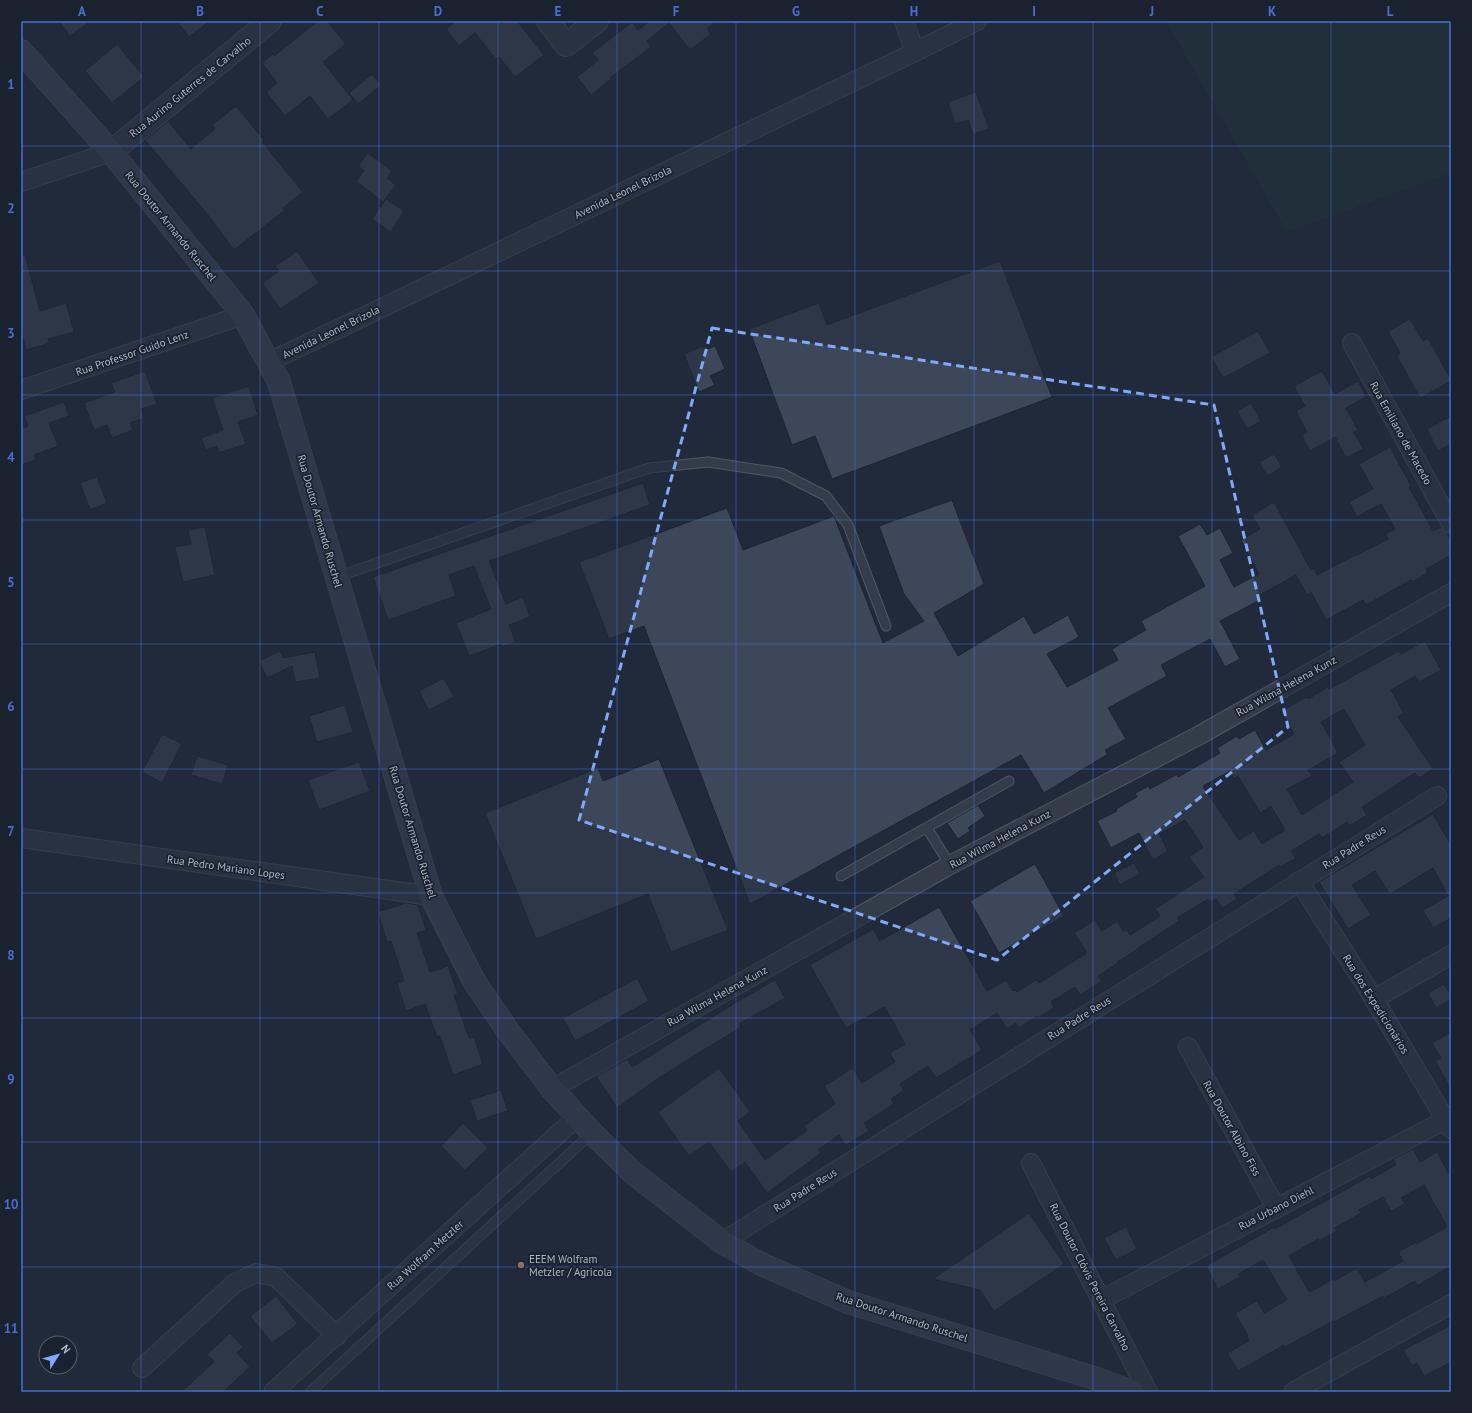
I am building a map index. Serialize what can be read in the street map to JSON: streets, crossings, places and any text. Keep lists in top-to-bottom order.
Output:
{
  "streets": {
    "main road": ["Rua Doutor Armando Ruschel"],
    "street": [
      "Rua Aurino Guterres de Carvalho",
      "Avenida Leonel Brizola",
      "Rua Professor Guido Lenz",
      "Rua Emiliano de Macedo",
      "Rua Wilma Helena Kunz",
      "Rua Padre Reus",
      "Rua Pedro Mariano Lopes",
      "Rua dos Expedicionários",
      "Rua Doutor Albino Fiss",
      "Rua Urbano Diehl",
      "Rua Wolfram Metzler",
      "Rua Doutor Clóvis Pereira Carvalho"
    ]
  },
  "crossings": [
    ["Rua Aurino Guterres de Carvalho", "Rua Doutor Armando Ruschel"],
    ["Avenida Leonel Brizola", "Rua Doutor Armando Ruschel"],
    ["Rua Doutor Armando Ruschel", "Rua Professor Guido Lenz"],
    ["Rua Doutor Armando Ruschel", "Rua Wilma Helena Kunz"],
    ["Rua Doutor Armando Ruschel", "Rua Padre Reus"],
    ["Rua Doutor Armando Ruschel", "Rua Pedro Mariano Lopes"],
    ["Rua Doutor Armando Ruschel", "Rua Wolfram Metzler"],
    ["Rua Padre Reus", "Rua dos Expedicionários"],
    ["Rua dos Expedicionários", "Rua Urbano Diehl"],
    ["Rua Doutor Albino Fiss", "Rua Urbano Diehl"],
    ["Rua Urbano Diehl", "Rua Doutor Clóvis Pereira Carvalho"]
  ],
  "places": ["EEEM Wolfram Metzler / Agricola"],
  "north": "top right",
  "grid": {
    "columns": [
      "A",
      "B",
      "C",
      "D",
      "E",
      "F",
      "G",
      "H",
      "I",
      "J",
      "K",
      "L"
    ],
    "rows": [
      "1",
      "2",
      "3",
      "4",
      "5",
      "6",
      "7",
      "8",
      "9",
      "10",
      "11"
    ]
  }
}
